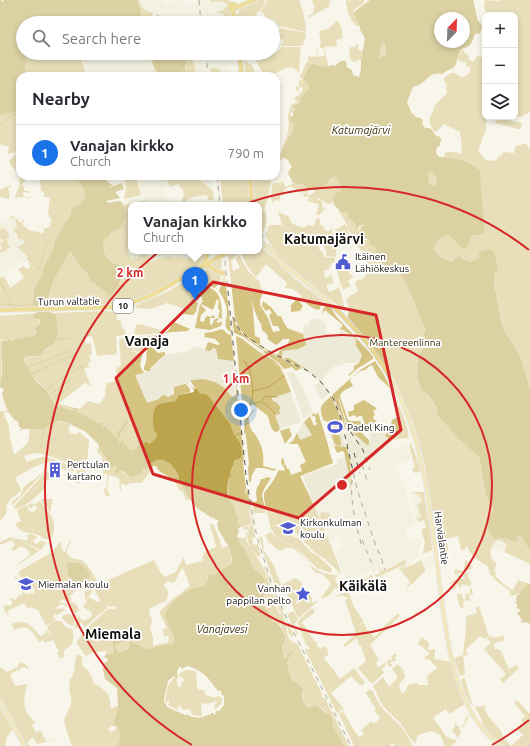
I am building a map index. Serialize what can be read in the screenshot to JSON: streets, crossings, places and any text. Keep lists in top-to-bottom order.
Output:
{
  "streets": {
    "highway": ["Turun valtatie", "10"],
    "main road": ["Harvialantie"]
  },
  "districts": [
    "Katumajärvi",
    "Vanaja",
    "Käikälä",
    "Miemala"
  ],
  "water": ["Katumajärvi", "Vanajavesi"],
  "parks": ["Mantereenlinna"],
  "places": {
    "public building": ["Itäinen Lähiökeskus"],
    "sports": ["Padel King"],
    "building": ["Perttulan kartano"],
    "school or university": ["Kirkonkulman koulu", "Miemalan koulu"],
    "place": ["Vanhan pappilan pelto"]
  },
  "north": "top right",
  "page": {
    "map_buttons": ["+", "−"],
    "search": "Search here",
    "heading": "Nearby",
    "list": [
      {
        "mark": "1",
        "name": "Vanajan kirkko",
        "note": "Church",
        "value": "790 m"
      }
    ],
    "popup": ["Vanajan kirkko", "Church"],
    "pins": "1"
  },
  "rings": ["2 km", "1 km"]
}
